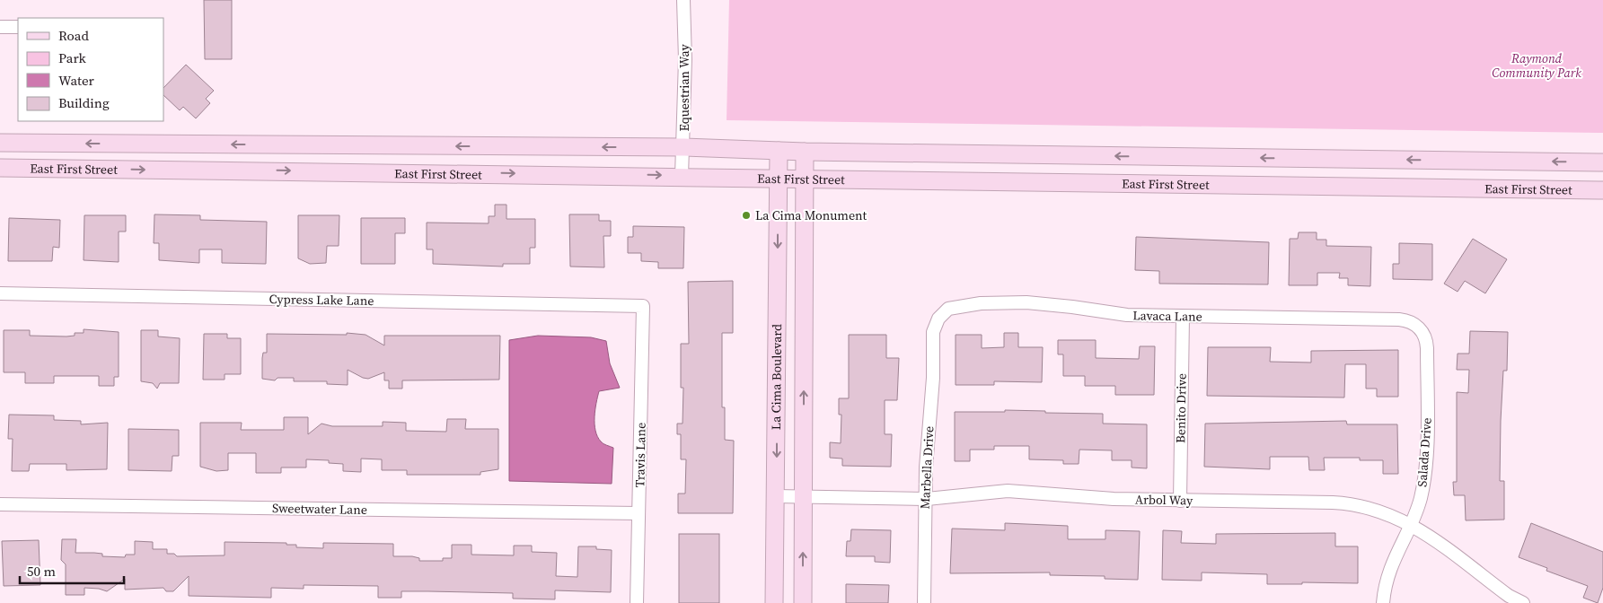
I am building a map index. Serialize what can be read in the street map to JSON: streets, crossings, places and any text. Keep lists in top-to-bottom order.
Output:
{
  "streets": {
    "main road": ["East First Street", "La Cima Boulevard"],
    "street": [
      "Equestrian Way",
      "Cypress Lake Lane",
      "Lavaca Lane",
      "Benito Drive",
      "Salada Drive",
      "Travis Lane",
      "Marbella Drive",
      "Arbol Way",
      "Sweetwater Lane"
    ]
  },
  "crossings": [
    ["Equestrian Way", "East First Street"],
    ["East First Street", "La Cima Boulevard"],
    ["Cypress Lake Lane", "Travis Lane"],
    ["Lavaca Lane", "Benito Drive"],
    ["Lavaca Lane", "Salada Drive"],
    ["Lavaca Lane", "Marbella Drive"],
    ["La Cima Boulevard", "Arbol Way"],
    ["Benito Drive", "Arbol Way"],
    ["Salada Drive", "Arbol Way"],
    ["Travis Lane", "Sweetwater Lane"],
    ["Marbella Drive", "Arbol Way"]
  ],
  "parks": ["Raymond Community Park"],
  "places": ["La Cima Monument"],
  "legend": [
    "Road",
    "Park",
    "Water",
    "Building"
  ],
  "scale_bar": "50 m"
}
